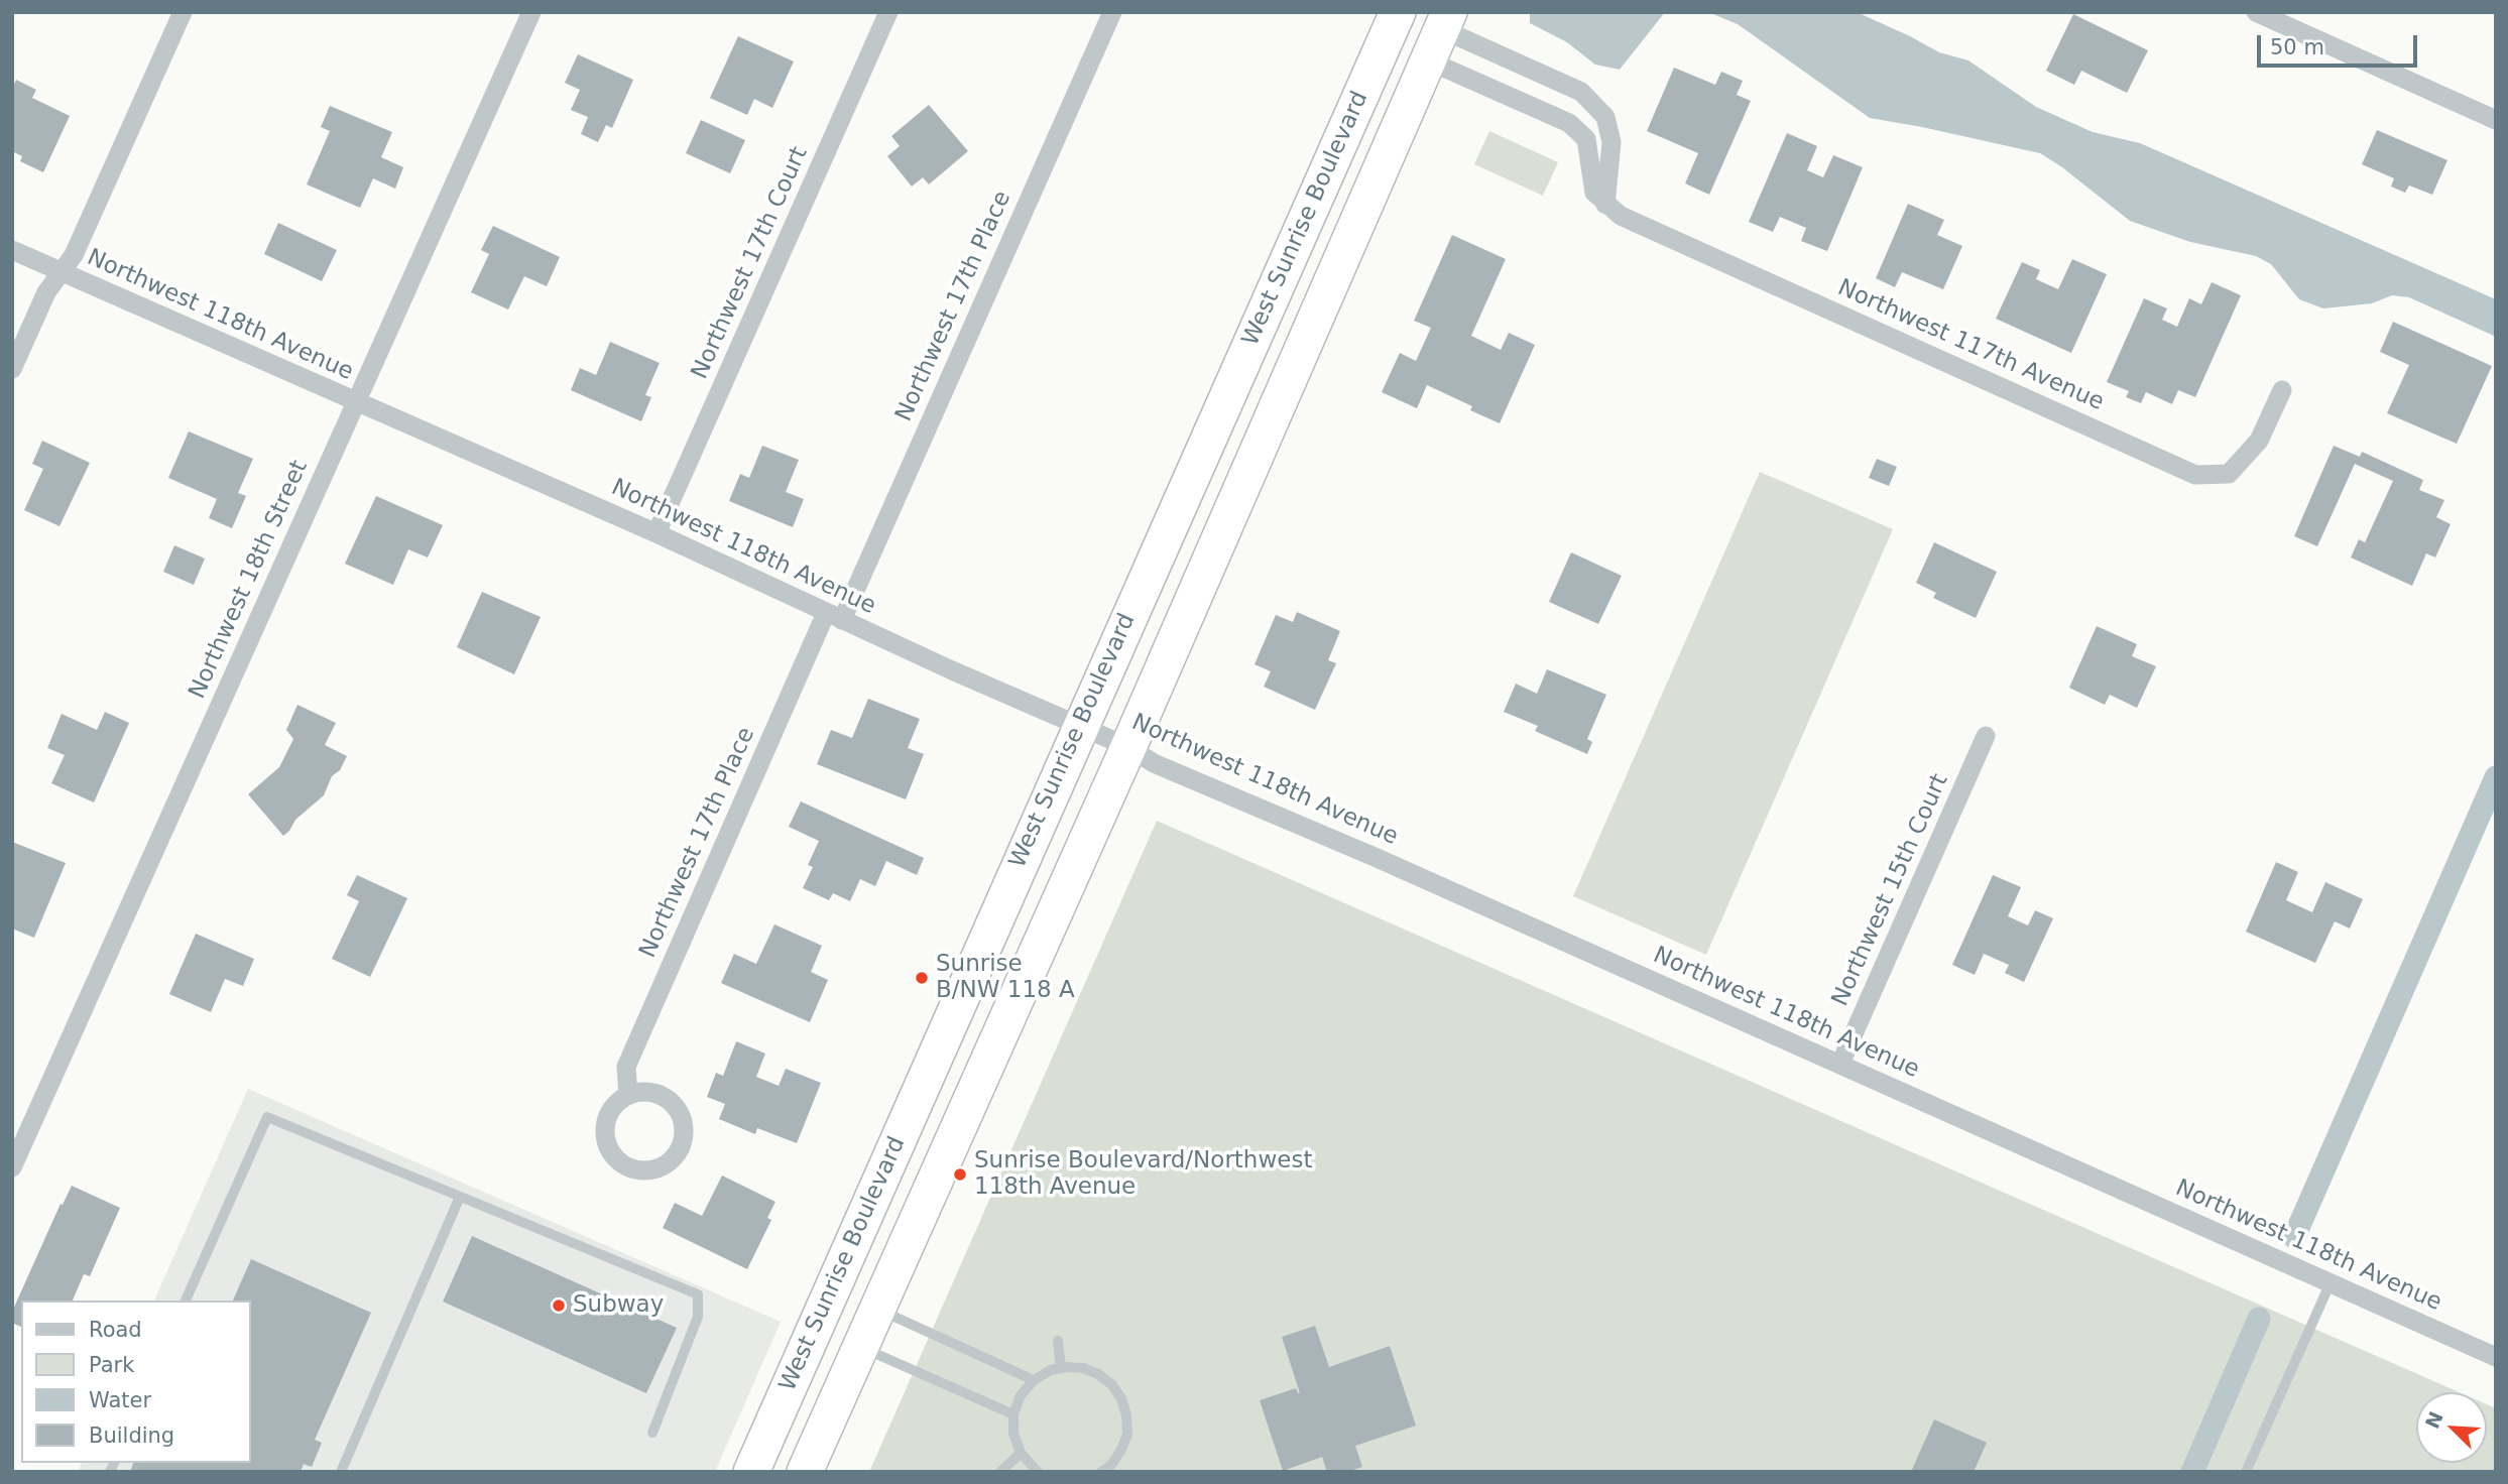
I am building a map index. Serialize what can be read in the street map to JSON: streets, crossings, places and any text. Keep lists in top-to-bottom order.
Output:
{
  "streets": {
    "highway": ["West Sunrise Boulevard"],
    "street": [
      "Northwest 17th Court",
      "Northwest 17th Place",
      "Northwest 118th Avenue",
      "Northwest 117th Avenue",
      "Northwest 18th Street",
      "Northwest 15th Court"
    ]
  },
  "crossings": [
    ["West Sunrise Boulevard", "Northwest 118th Avenue"],
    ["Northwest 17th Court", "Northwest 118th Avenue"],
    ["Northwest 17th Place", "Northwest 118th Avenue"],
    ["Northwest 118th Avenue", "Northwest 18th Street"],
    ["Northwest 118th Avenue", "Northwest 15th Court"]
  ],
  "places": ["Sunrise B/NW 118 A", "Sunrise Boulevard/Northwest 118th Avenue", "Subway"],
  "legend": [
    "Road",
    "Park",
    "Water",
    "Building"
  ],
  "scale_bar": "50 m",
  "north": "top left"
}
